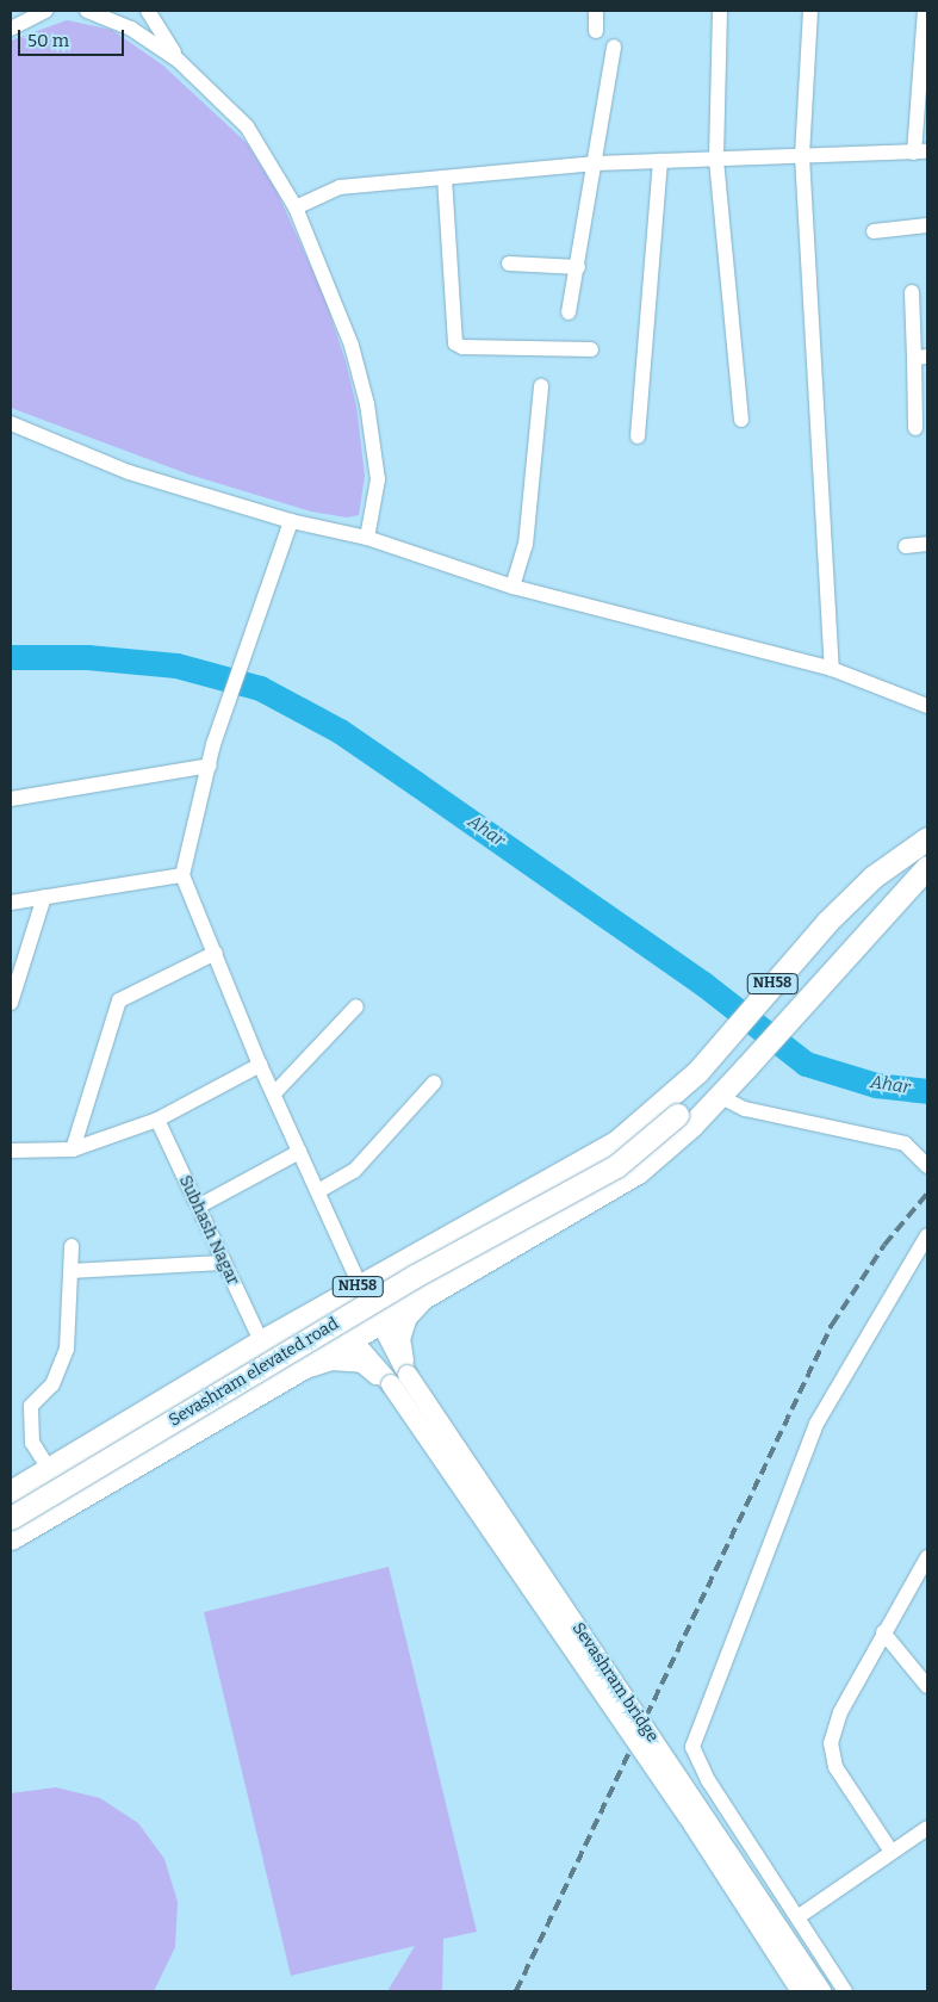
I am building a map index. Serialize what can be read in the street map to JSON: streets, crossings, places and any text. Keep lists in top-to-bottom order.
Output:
{
  "streets": {
    "highway": ["NH58", "Sevashram elevated road"],
    "main road": ["Sevashram bridge"],
    "street": ["Subhash Nagar"]
  },
  "crossings": [
    ["NH58", "Subhash Nagar"]
  ],
  "water": ["Ahar"],
  "scale_bar": "50 m"
}
